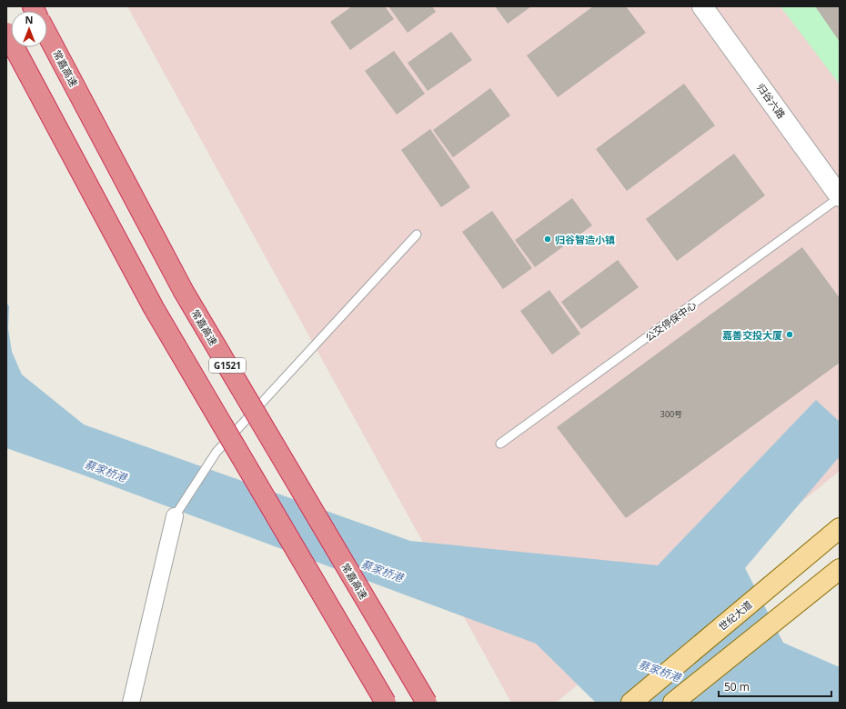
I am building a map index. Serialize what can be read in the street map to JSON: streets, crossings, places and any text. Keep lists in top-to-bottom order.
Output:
{
  "streets": {
    "highway": ["常嘉高速", "G1521"],
    "main road": ["世纪大道"],
    "street": ["归谷六路"],
    "lane": ["公交停保中心"]
  },
  "crossings": [
    ["归谷六路", "公交停保中心"]
  ],
  "water": ["蔡家桥港"],
  "places": ["归谷智造小镇", "嘉善交投大厦"],
  "house_numbers": ["300号"],
  "scale_bar": "50 m",
  "north": "top"
}
